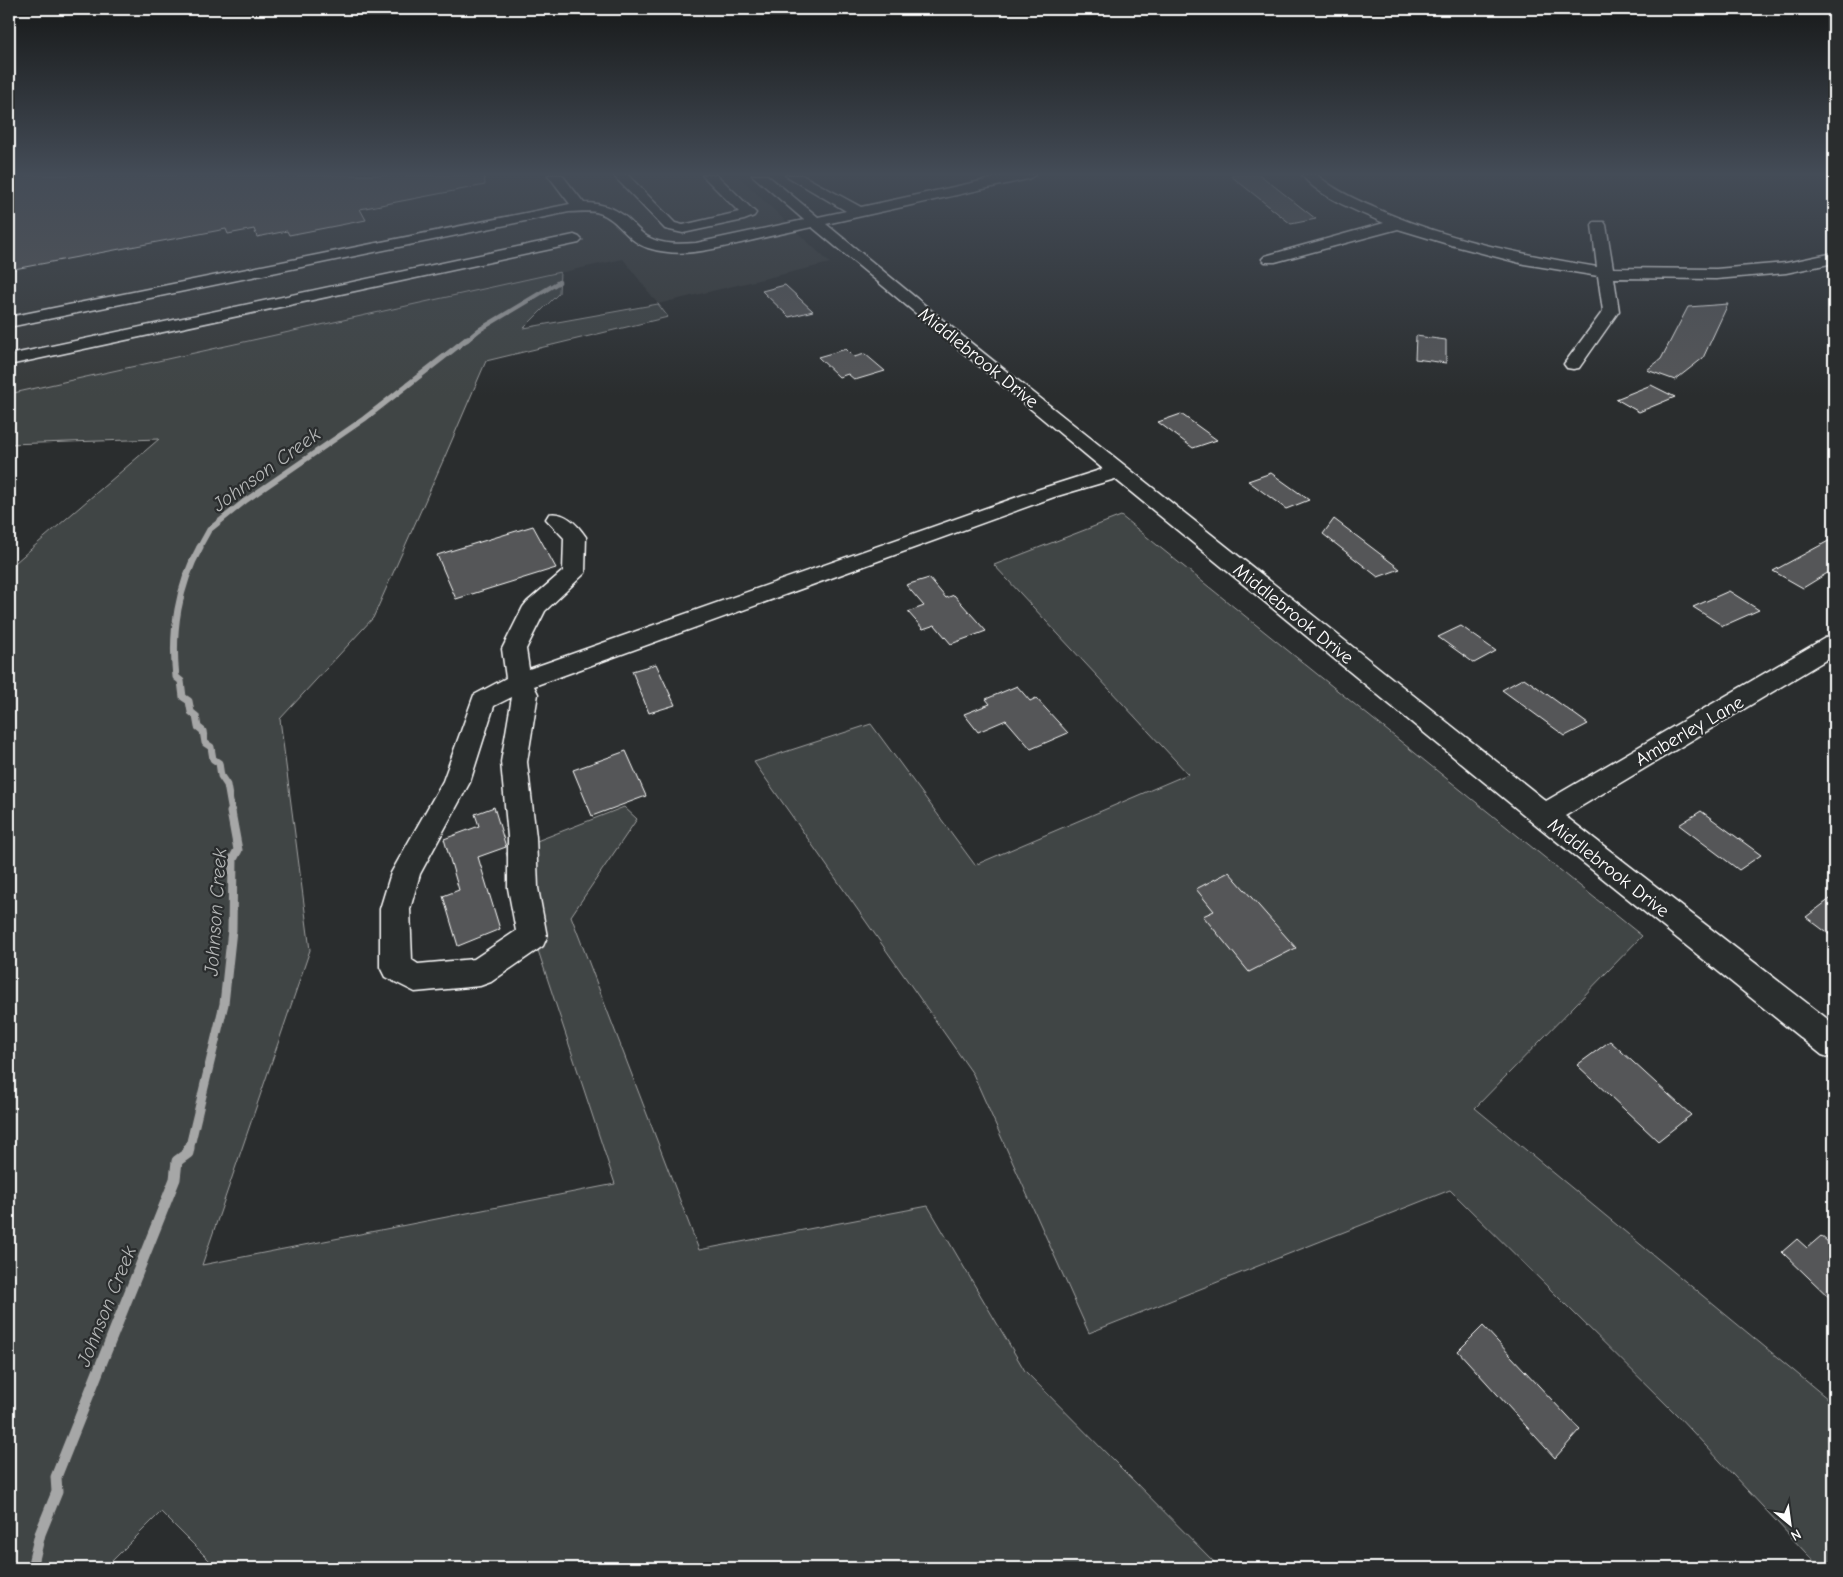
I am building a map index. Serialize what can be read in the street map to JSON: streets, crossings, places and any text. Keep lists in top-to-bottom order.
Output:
{
  "streets": {
    "street": ["Middlebrook Drive", "Amberley Lane"]
  },
  "crossings": [
    ["Middlebrook Drive", "Amberley Lane"]
  ],
  "water": ["Johnson Creek"],
  "north": "bottom right"
}
